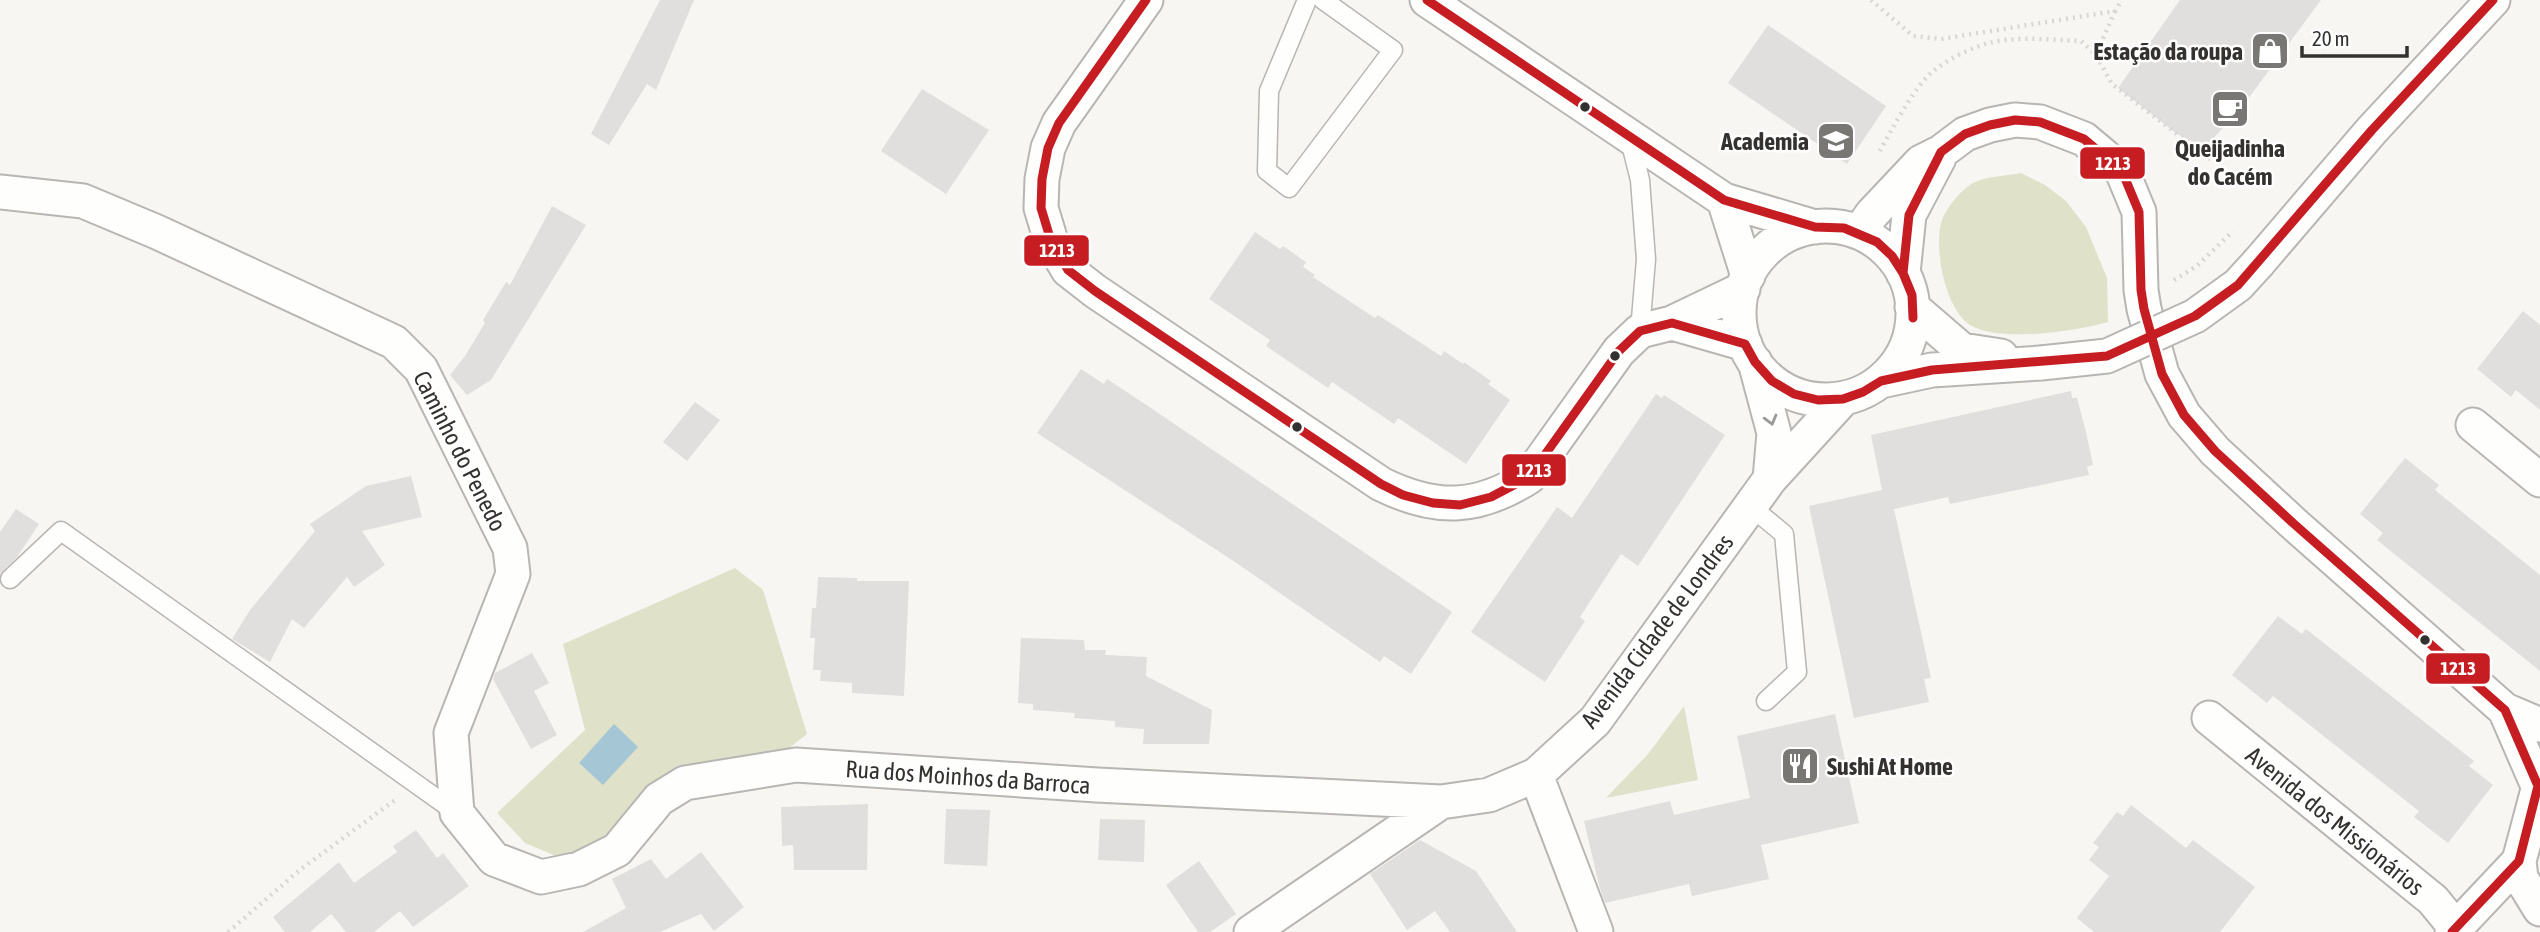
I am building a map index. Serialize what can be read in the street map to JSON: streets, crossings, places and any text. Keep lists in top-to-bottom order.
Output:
{
  "streets": {
    "street": [
      "Caminho do Penedo",
      "Avenida Cidade de Londres",
      "Rua dos Moinhos da Barroca",
      "Avenida dos Missionários"
    ]
  },
  "crossings": [
    ["Caminho do Penedo", "Rua dos Moinhos da Barroca"],
    ["Avenida Cidade de Londres", "Rua dos Moinhos da Barroca"]
  ],
  "places": {
    "shop": ["Estação da roupa"],
    "cafe": ["Queijadinha do Cacém"],
    "school or university": ["Academia"],
    "restaurant": ["Sushi At Home"]
  },
  "lines": ["transit line 1213"],
  "scale_bar": "20 m"
}
